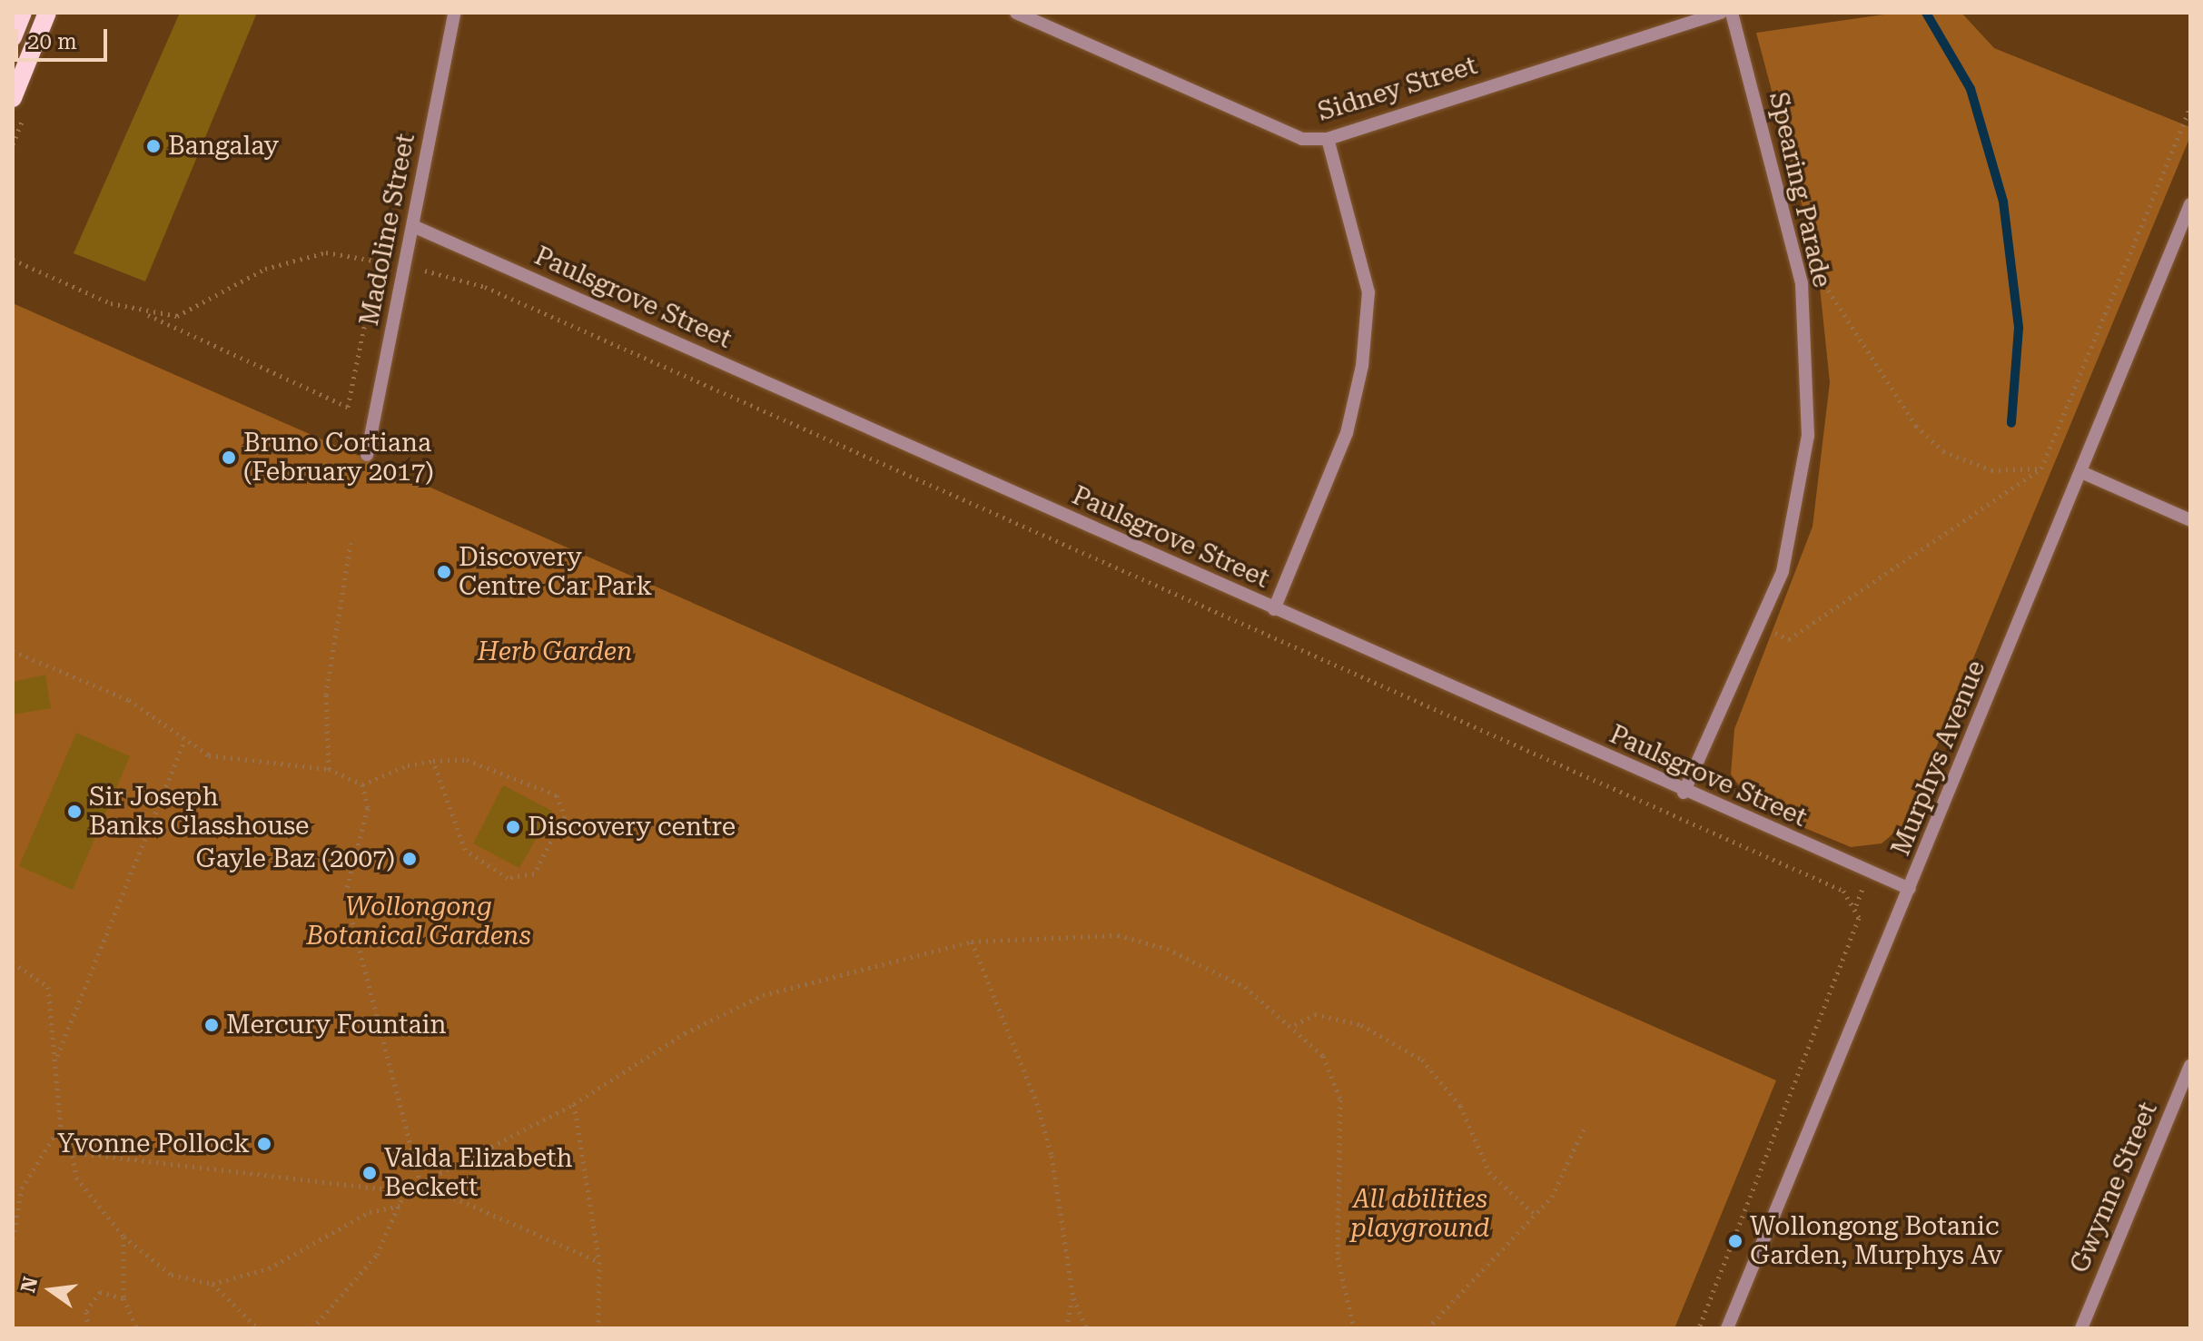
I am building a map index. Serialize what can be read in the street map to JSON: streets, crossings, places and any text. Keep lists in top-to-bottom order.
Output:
{
  "streets": {
    "street": [
      "Sidney Street",
      "Spearing Parade",
      "Madoline Street",
      "Paulsgrove Street",
      "Murphys Avenue",
      "Gwynne Street"
    ]
  },
  "crossings": [
    ["Spearing Parade", "Paulsgrove Street"],
    ["Madoline Street", "Paulsgrove Street"],
    ["Paulsgrove Street", "Murphys Avenue"]
  ],
  "parks": ["Herb Garden", "Wollongong Botanical Gardens", "All abilities playground"],
  "places": [
    "Bangalay",
    "Bruno Cortiana (February 2017)",
    "Discovery Centre Car Park",
    "Sir Joseph Banks Glasshouse",
    "Discovery centre",
    "Gayle Baz (2007)",
    "Mercury Fountain",
    "Yvonne Pollock",
    "Valda Elizabeth Beckett",
    "Wollongong Botanic Garden, Murphys Av"
  ],
  "scale_bar": "20 m",
  "north": "left"
}
